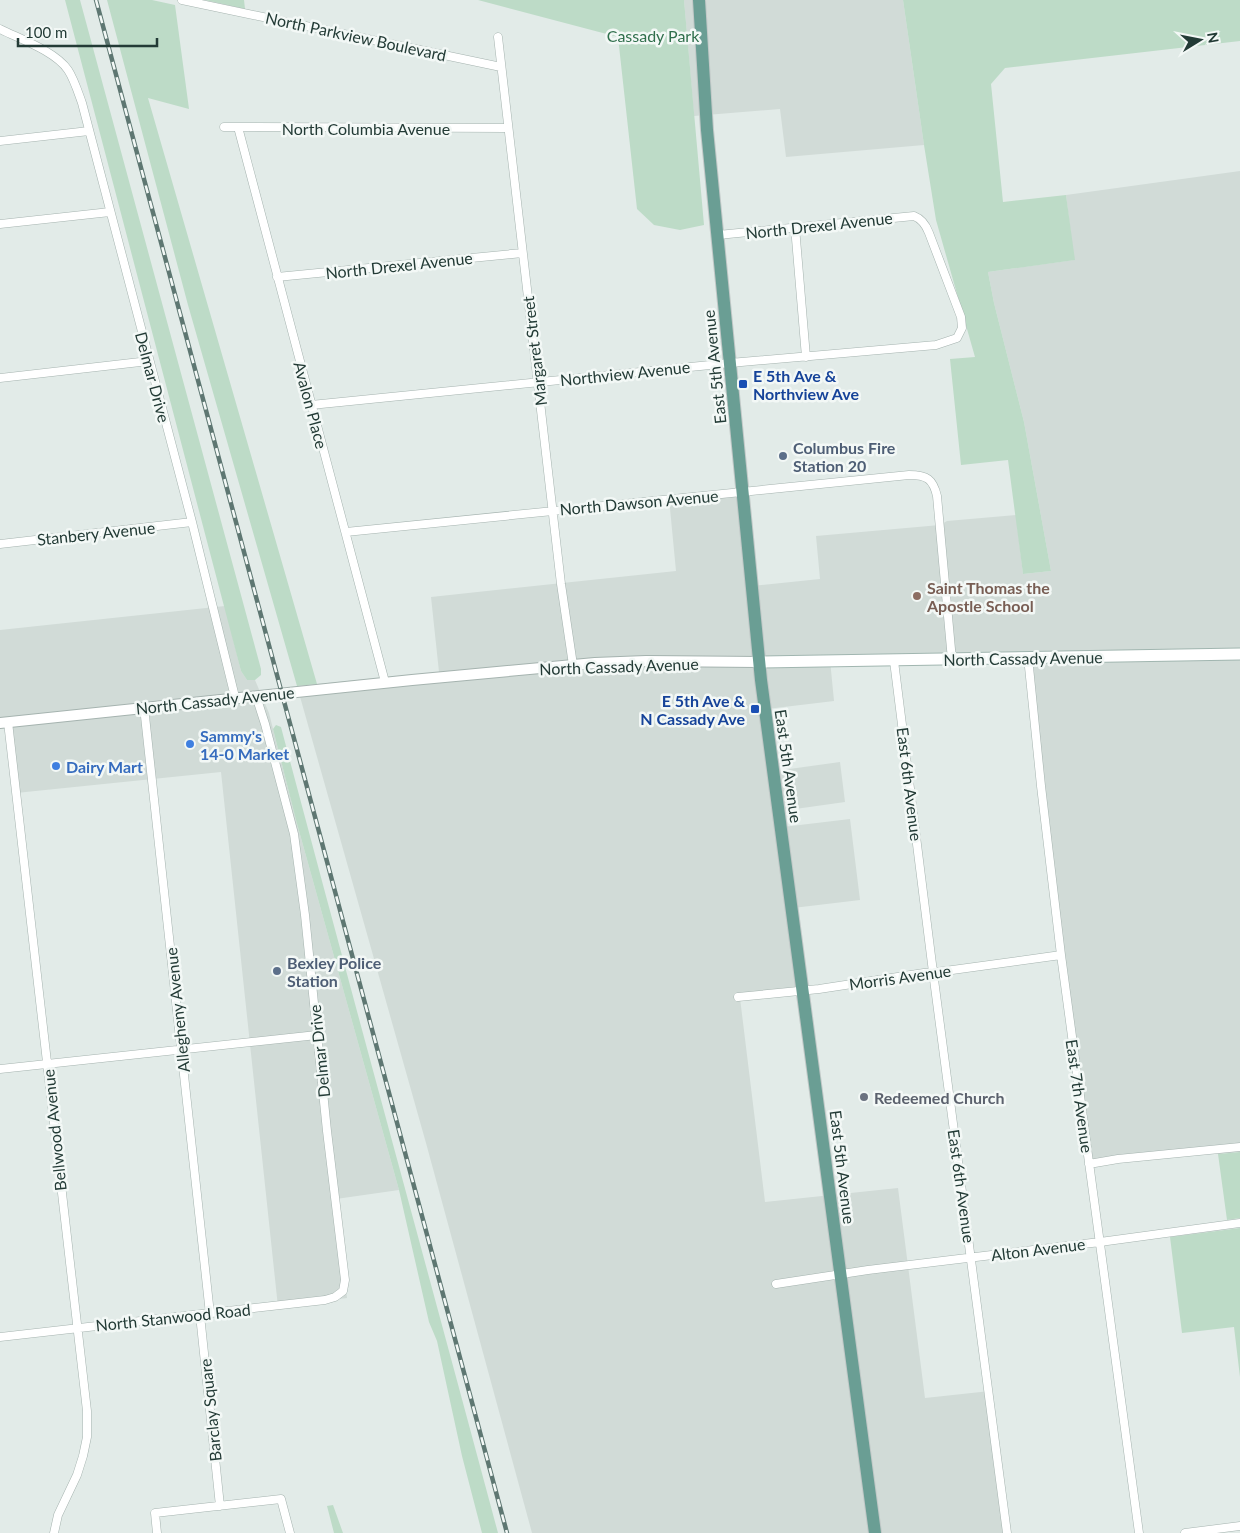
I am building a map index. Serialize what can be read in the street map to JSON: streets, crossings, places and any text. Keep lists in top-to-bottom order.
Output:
{
  "streets": {
    "main road": ["East 5th Avenue", "North Cassady Avenue"],
    "street": [
      "North Parkview Boulevard",
      "North Columbia Avenue",
      "North Drexel Avenue",
      "Margaret Street",
      "Northview Avenue",
      "Delmar Drive",
      "Avalon Place",
      "North Dawson Avenue",
      "Stanbery Avenue",
      "East 6th Avenue",
      "Morris Avenue",
      "Allegheny Avenue",
      "East 7th Avenue",
      "Bellwood Avenue",
      "Alton Avenue",
      "North Stanwood Road",
      "Barclay Square"
    ]
  },
  "crossings": [
    ["North Parkview Boulevard", "Margaret Street"],
    ["North Columbia Avenue", "Margaret Street"],
    ["North Columbia Avenue", "Avalon Place"],
    ["North Drexel Avenue", "Margaret Street"],
    ["North Drexel Avenue", "East 5th Avenue"],
    ["North Drexel Avenue", "Northview Avenue"],
    ["North Drexel Avenue", "Avalon Place"],
    ["Margaret Street", "Northview Avenue"],
    ["Margaret Street", "North Dawson Avenue"],
    ["Margaret Street", "North Cassady Avenue"],
    ["East 5th Avenue", "Northview Avenue"],
    ["East 5th Avenue", "North Dawson Avenue"],
    ["East 5th Avenue", "North Cassady Avenue"],
    ["East 5th Avenue", "Morris Avenue"],
    ["East 5th Avenue", "Alton Avenue"],
    ["Northview Avenue", "Avalon Place"],
    ["Delmar Drive", "Stanbery Avenue"],
    ["Delmar Drive", "North Cassady Avenue"],
    ["Delmar Drive", "North Stanwood Road"],
    ["Avalon Place", "North Dawson Avenue"],
    ["Avalon Place", "North Cassady Avenue"],
    ["North Dawson Avenue", "North Cassady Avenue"],
    ["North Cassady Avenue", "East 6th Avenue"],
    ["North Cassady Avenue", "Allegheny Avenue"],
    ["North Cassady Avenue", "East 7th Avenue"],
    ["North Cassady Avenue", "Bellwood Avenue"],
    ["East 6th Avenue", "Morris Avenue"],
    ["East 6th Avenue", "Alton Avenue"],
    ["Morris Avenue", "East 7th Avenue"],
    ["Allegheny Avenue", "North Stanwood Road"],
    ["East 7th Avenue", "Alton Avenue"],
    ["Bellwood Avenue", "North Stanwood Road"],
    ["North Stanwood Road", "Barclay Square"]
  ],
  "parks": ["Cassady Park"],
  "places": {
    "transit": ["E 5th Ave & Northview Ave", "E 5th Ave & N Cassady Ave"],
    "other": [
      "Columbus Fire Station 20",
      "Saint Thomas the Apostle School",
      "Sammy's 14-0 Market",
      "Dairy Mart",
      "Bexley Police Station",
      "Redeemed Church"
    ]
  },
  "scale_bar": "100 m",
  "north": "right"
}
